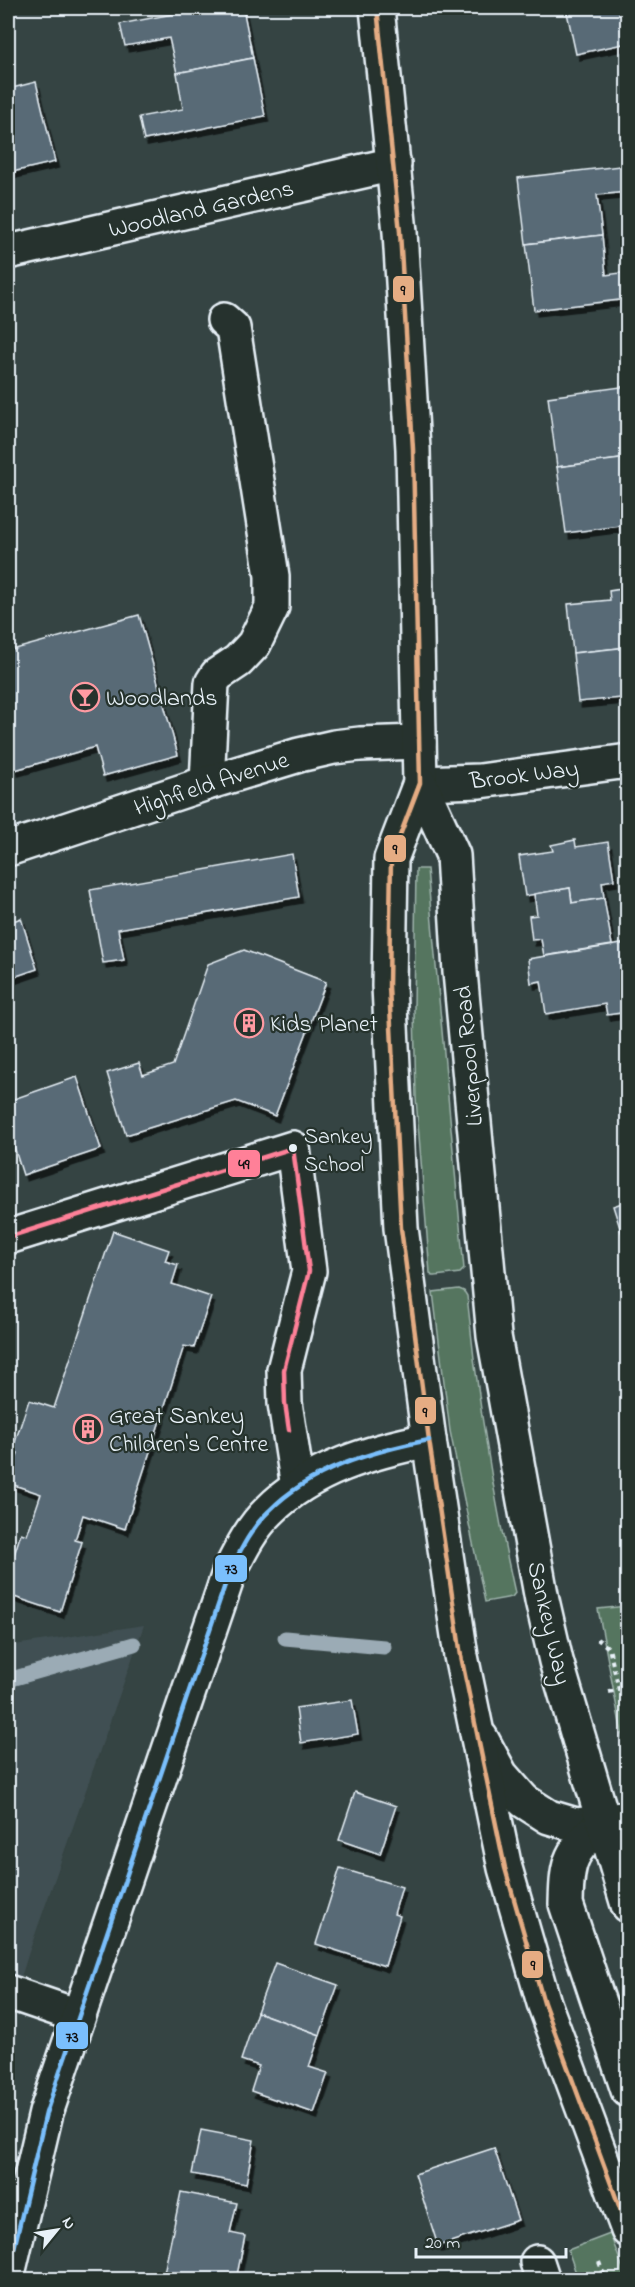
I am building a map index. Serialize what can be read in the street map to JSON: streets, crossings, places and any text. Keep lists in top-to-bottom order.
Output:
{
  "streets": {
    "main road": [
      "Woodland Gardens",
      "Brook Way",
      "Highfield Avenue",
      "Liverpool Road",
      "Sankey Way"
    ]
  },
  "crossings": [
    ["Woodland Gardens", "Liverpool Road"],
    ["Brook Way", "Liverpool Road"],
    ["Highfield Avenue", "Liverpool Road"],
    ["Liverpool Road", "Sankey Way"]
  ],
  "places": {
    "bar": ["Woodlands"],
    "building": ["Kids Planet", "Great Sankey Children's Centre"],
    "other": ["Sankey School"]
  },
  "lines": ["transit line 9", "transit line 49", "transit line 73"],
  "scale_bar": "20 m",
  "north": "top right"
}
